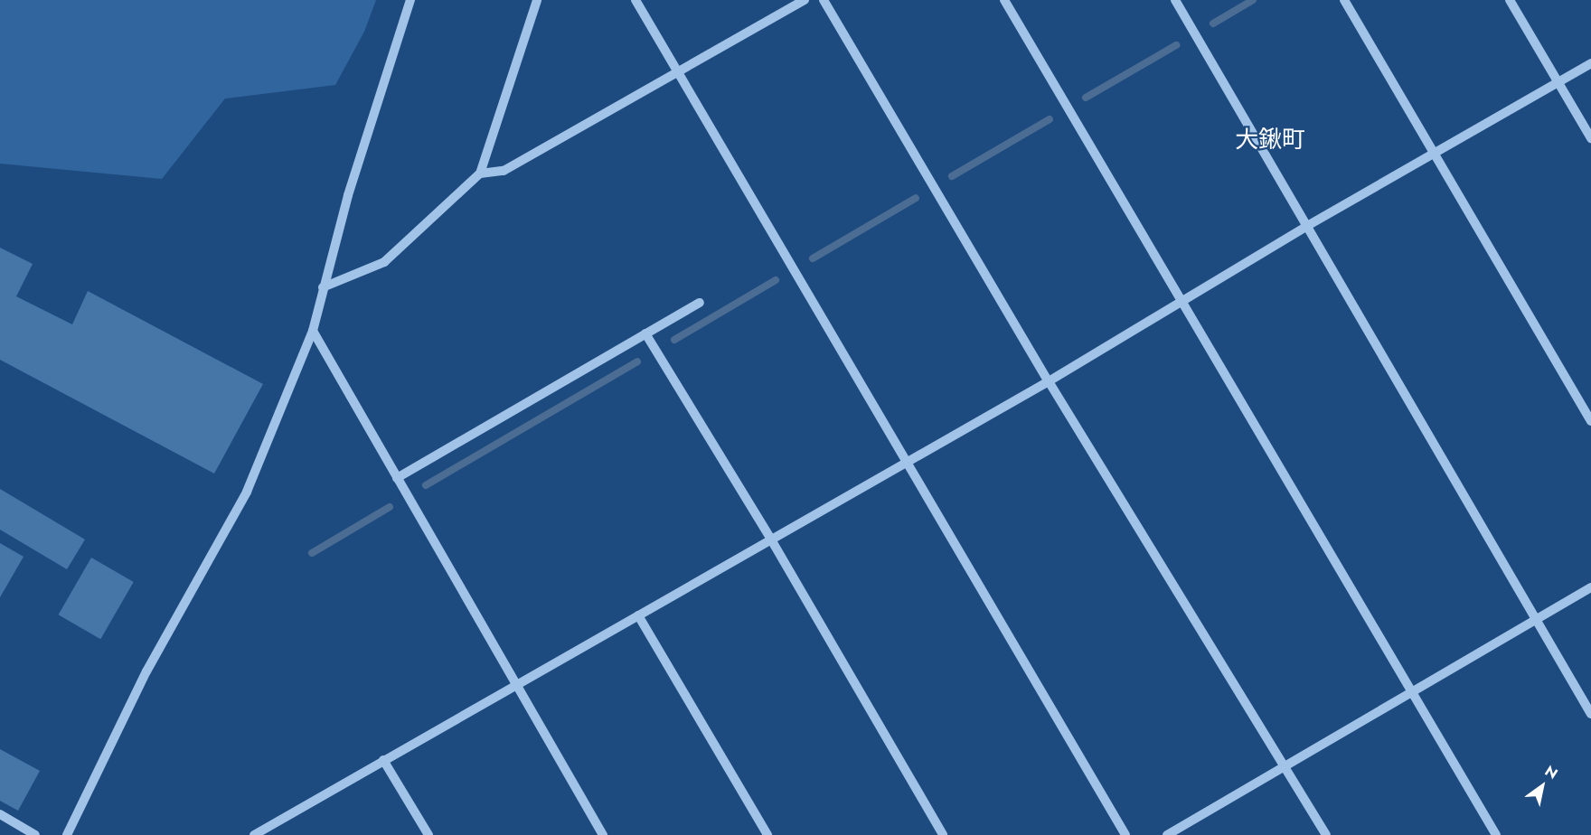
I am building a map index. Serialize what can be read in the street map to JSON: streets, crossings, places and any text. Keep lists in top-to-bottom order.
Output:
{
  "districts": ["大鍬町"],
  "north": "top right"
}
